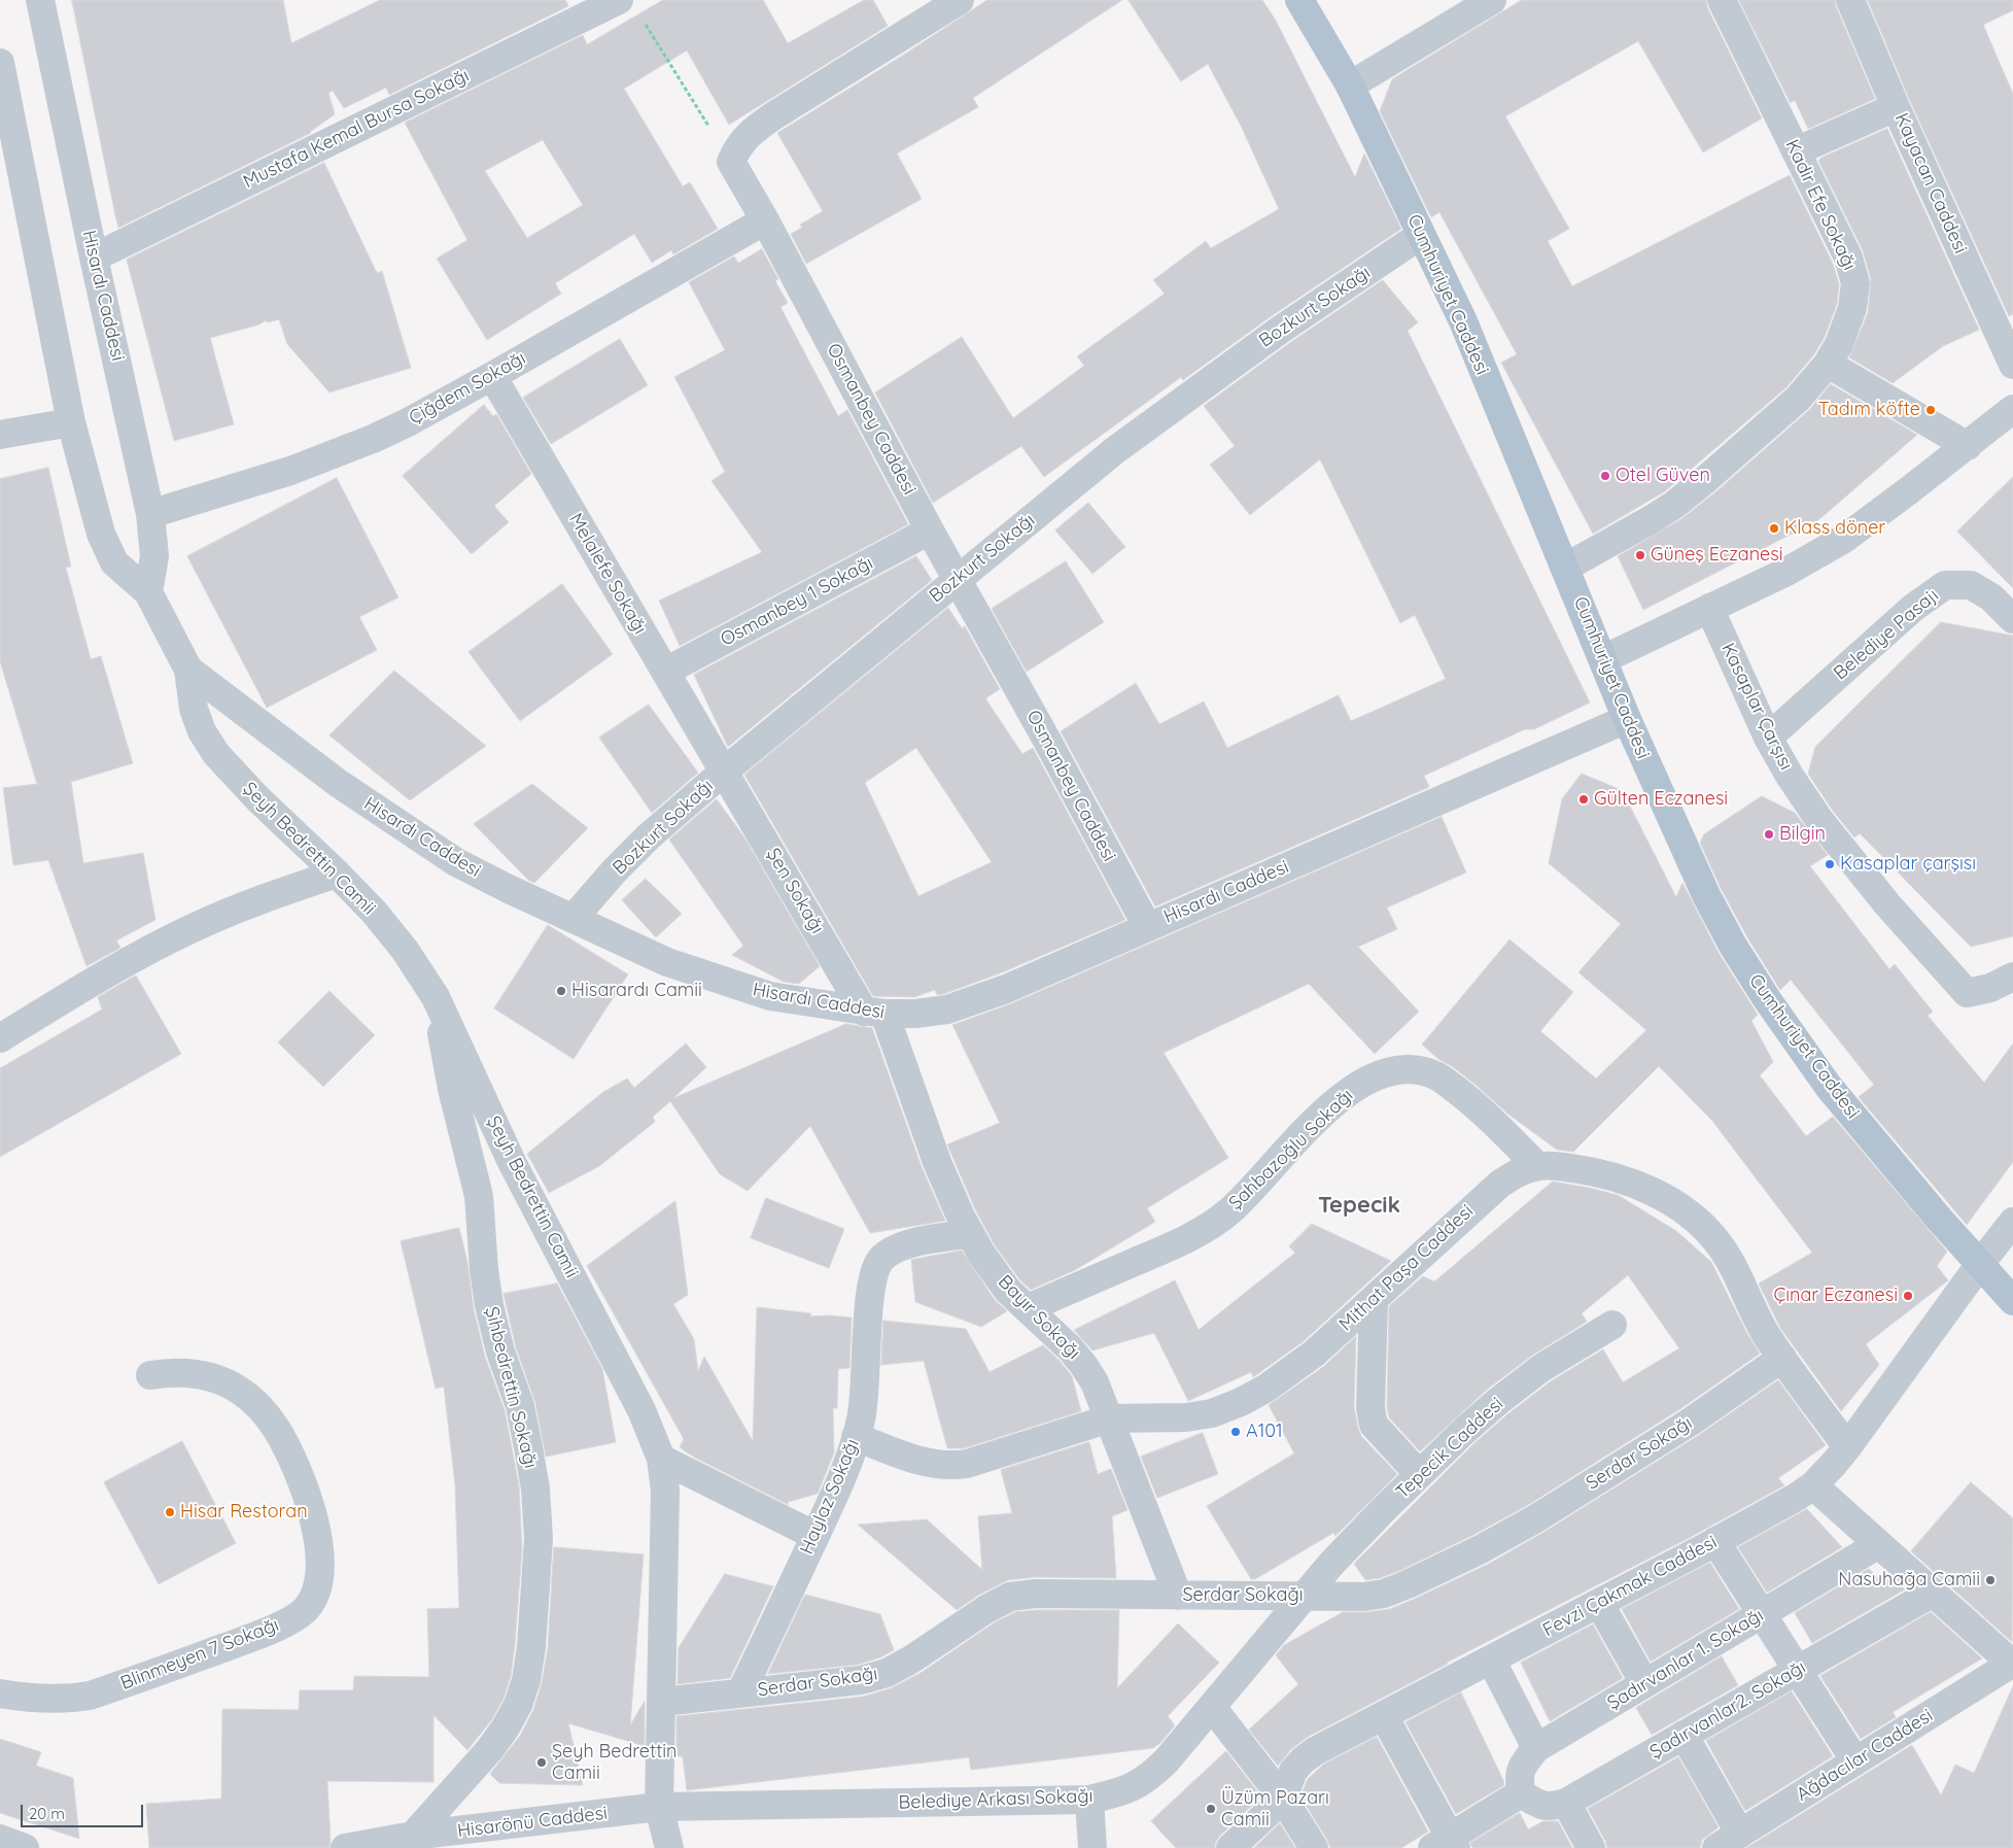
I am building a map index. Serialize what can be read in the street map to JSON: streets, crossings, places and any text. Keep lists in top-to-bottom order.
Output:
{
  "streets": {
    "main road": ["Cumhuriyet Caddesi"],
    "street": [
      "Mustafa Kemal Bursa Sokağı",
      "Kayacan Caddesi",
      "Kadir Efe Sokağı",
      "Hisardı Caddesi",
      "Bozkurt Sokağı",
      "Çiğdem Sokağı",
      "Osmanbey Caddesi",
      "Melalefe Sokağı",
      "Osmanbey 1 Sokağı",
      "Belediye Pasajı",
      "Kasaplar Çarşısı",
      "Şeyh Bedrettin Camii",
      "Şen Sokağı",
      "Şahbazoğlu Sokağı",
      "Mithat Paşa Caddesi",
      "Bayır Sokağı",
      "Şıhbedrettin Sokağı",
      "Tepecik Caddesi",
      "Serdar Sokağı",
      "Haylaz Sokağı",
      "Fevzi Çakmak Caddesi",
      "Blinmeyen 7 Sokağı",
      "Şadırvanlar 1. Sokağı",
      "Şadırvanlar2. Sokağı",
      "Ağdacılar Caddesi",
      "Belediye Arkası Sokağı",
      "Hisarönü Caddesi"
    ]
  },
  "crossings": [
    ["Mustafa Kemal Bursa Sokağı", "Hisardı Caddesi"],
    ["Kadir Efe Sokağı", "Cumhuriyet Caddesi"],
    ["Cumhuriyet Caddesi", "Hisardı Caddesi"],
    ["Cumhuriyet Caddesi", "Bozkurt Sokağı"],
    ["Cumhuriyet Caddesi", "Fevzi Çakmak Caddesi"],
    ["Hisardı Caddesi", "Bozkurt Sokağı"],
    ["Hisardı Caddesi", "Çiğdem Sokağı"],
    ["Hisardı Caddesi", "Osmanbey Caddesi"],
    ["Hisardı Caddesi", "Şeyh Bedrettin Camii"],
    ["Hisardı Caddesi", "Şen Sokağı"],
    ["Hisardı Caddesi", "Bayır Sokağı"],
    ["Bozkurt Sokağı", "Osmanbey Caddesi"],
    ["Bozkurt Sokağı", "Melalefe Sokağı"],
    ["Bozkurt Sokağı", "Şen Sokağı"],
    ["Çiğdem Sokağı", "Osmanbey Caddesi"],
    ["Çiğdem Sokağı", "Melalefe Sokağı"],
    ["Osmanbey Caddesi", "Osmanbey 1 Sokağı"],
    ["Melalefe Sokağı", "Osmanbey 1 Sokağı"],
    ["Melalefe Sokağı", "Şen Sokağı"],
    ["Belediye Pasajı", "Kasaplar Çarşısı"],
    ["Şeyh Bedrettin Camii", "Şıhbedrettin Sokağı"],
    ["Şeyh Bedrettin Camii", "Serdar Sokağı"],
    ["Şeyh Bedrettin Camii", "Belediye Arkası Sokağı"],
    ["Şeyh Bedrettin Camii", "Hisarönü Caddesi"],
    ["Şen Sokağı", "Bayır Sokağı"],
    ["Şahbazoğlu Sokağı", "Mithat Paşa Caddesi"],
    ["Şahbazoğlu Sokağı", "Bayır Sokağı"],
    ["Mithat Paşa Caddesi", "Bayır Sokağı"],
    ["Mithat Paşa Caddesi", "Serdar Sokağı"],
    ["Mithat Paşa Caddesi", "Haylaz Sokağı"],
    ["Mithat Paşa Caddesi", "Fevzi Çakmak Caddesi"],
    ["Bayır Sokağı", "Serdar Sokağı"],
    ["Bayır Sokağı", "Haylaz Sokağı"],
    ["Şıhbedrettin Sokağı", "Hisarönü Caddesi"],
    ["Tepecik Caddesi", "Serdar Sokağı"],
    ["Tepecik Caddesi", "Belediye Arkası Sokağı"],
    ["Serdar Sokağı", "Haylaz Sokağı"],
    ["Serdar Sokağı", "Belediye Arkası Sokağı"],
    ["Şadırvanlar 1. Sokağı", "Şadırvanlar2. Sokağı"],
    ["Belediye Arkası Sokağı", "Hisarönü Caddesi"]
  ],
  "districts": ["Tepecik"],
  "places": [
    "Tadım köfte",
    "Otel Güven",
    "Klass döner",
    "Güneş Eczanesi",
    "Gülten Eczanesi",
    "Bilgin",
    "Kasaplar çarşısı",
    "Hisarardı Camii",
    "Çınar Eczanesi",
    "A101",
    "Hisar Restoran",
    "Nasuhağa Camii",
    "Şeyh Bedrettin Camii",
    "Üzüm Pazarı Camii"
  ],
  "scale_bar": "20 m"
}
